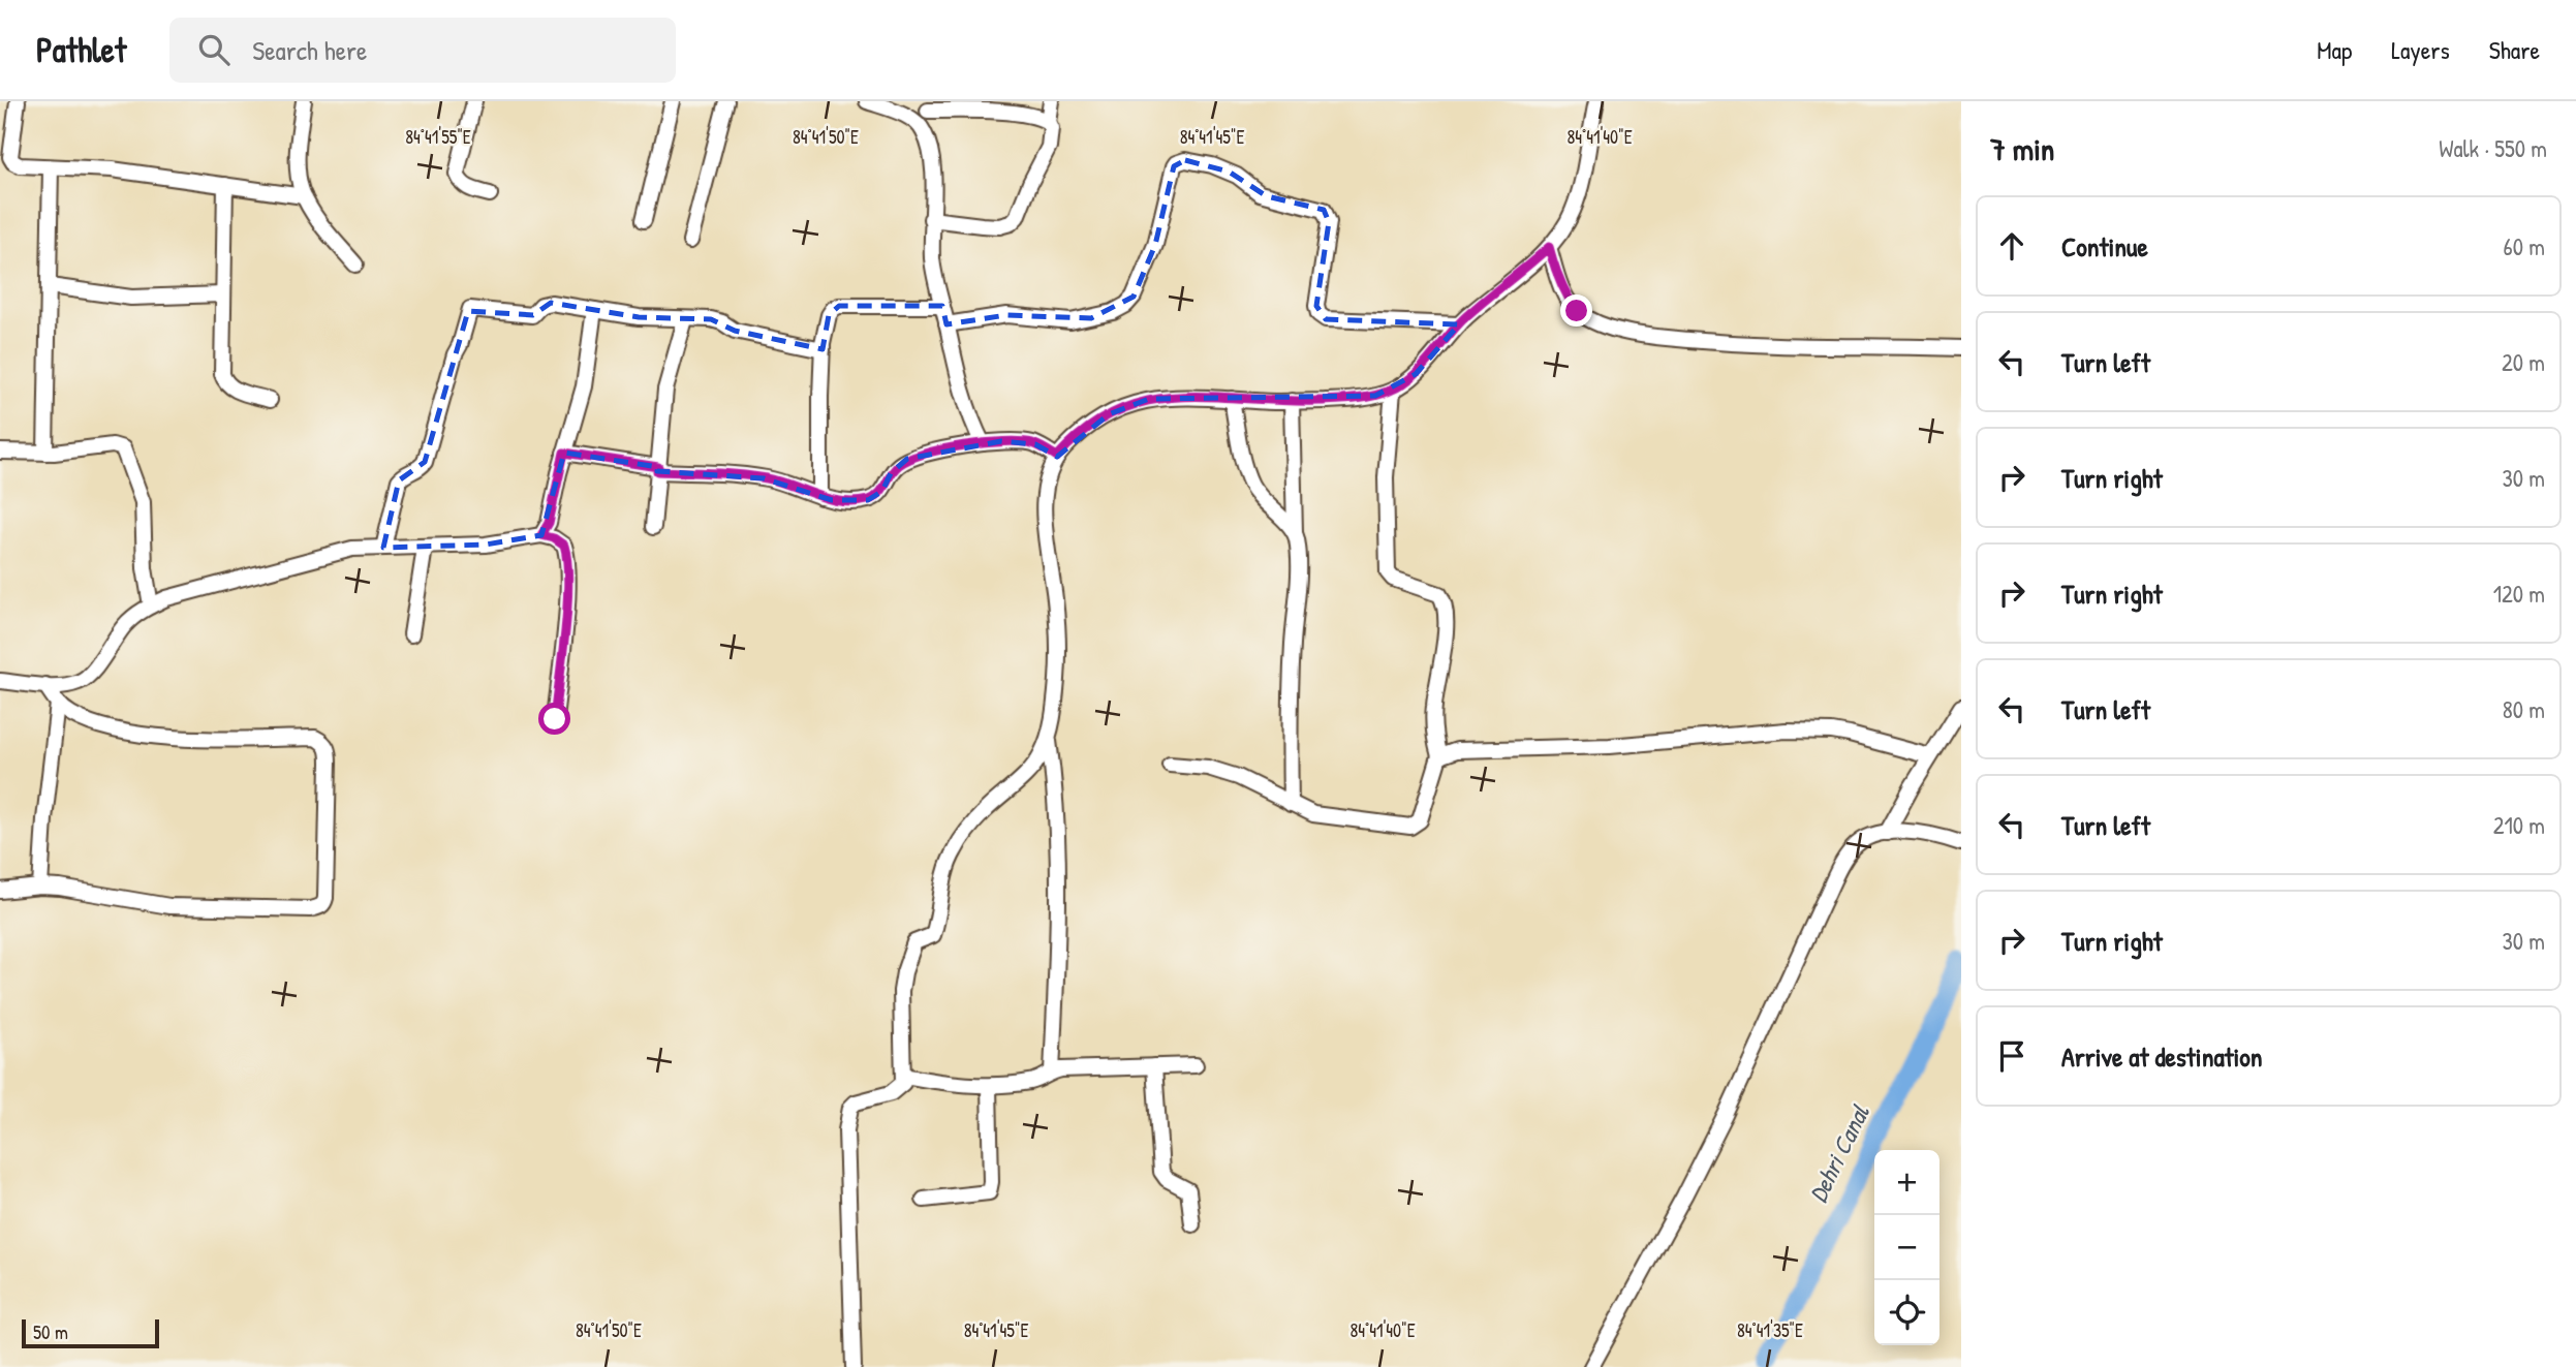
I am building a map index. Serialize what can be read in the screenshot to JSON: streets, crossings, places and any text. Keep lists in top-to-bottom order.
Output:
{
  "water": ["Dehri Canal"],
  "scale_bar": "50 m",
  "page": {
    "header": "Pathlet",
    "search": "Search here",
    "nav": ["Map", "Layers", "Share"],
    "heading": ["7 min", "Walk · 550 m"],
    "list": [
      ["Continue", "60 m"],
      ["Turn left", "20 m"],
      ["Turn right", "30 m"],
      ["Turn right", "120 m"],
      ["Turn left", "80 m"],
      ["Turn left", "210 m"],
      ["Turn right", "30 m"],
      "Arrive at destination"
    ],
    "map_buttons": ["+", "−"],
    "scale": "50 m"
  },
  "coordinates": [
    "84°41'55\"E",
    "84°41'50\"E",
    "84°41'45\"E",
    "84°41'40\"E",
    "84°41'35\"E"
  ]
}
